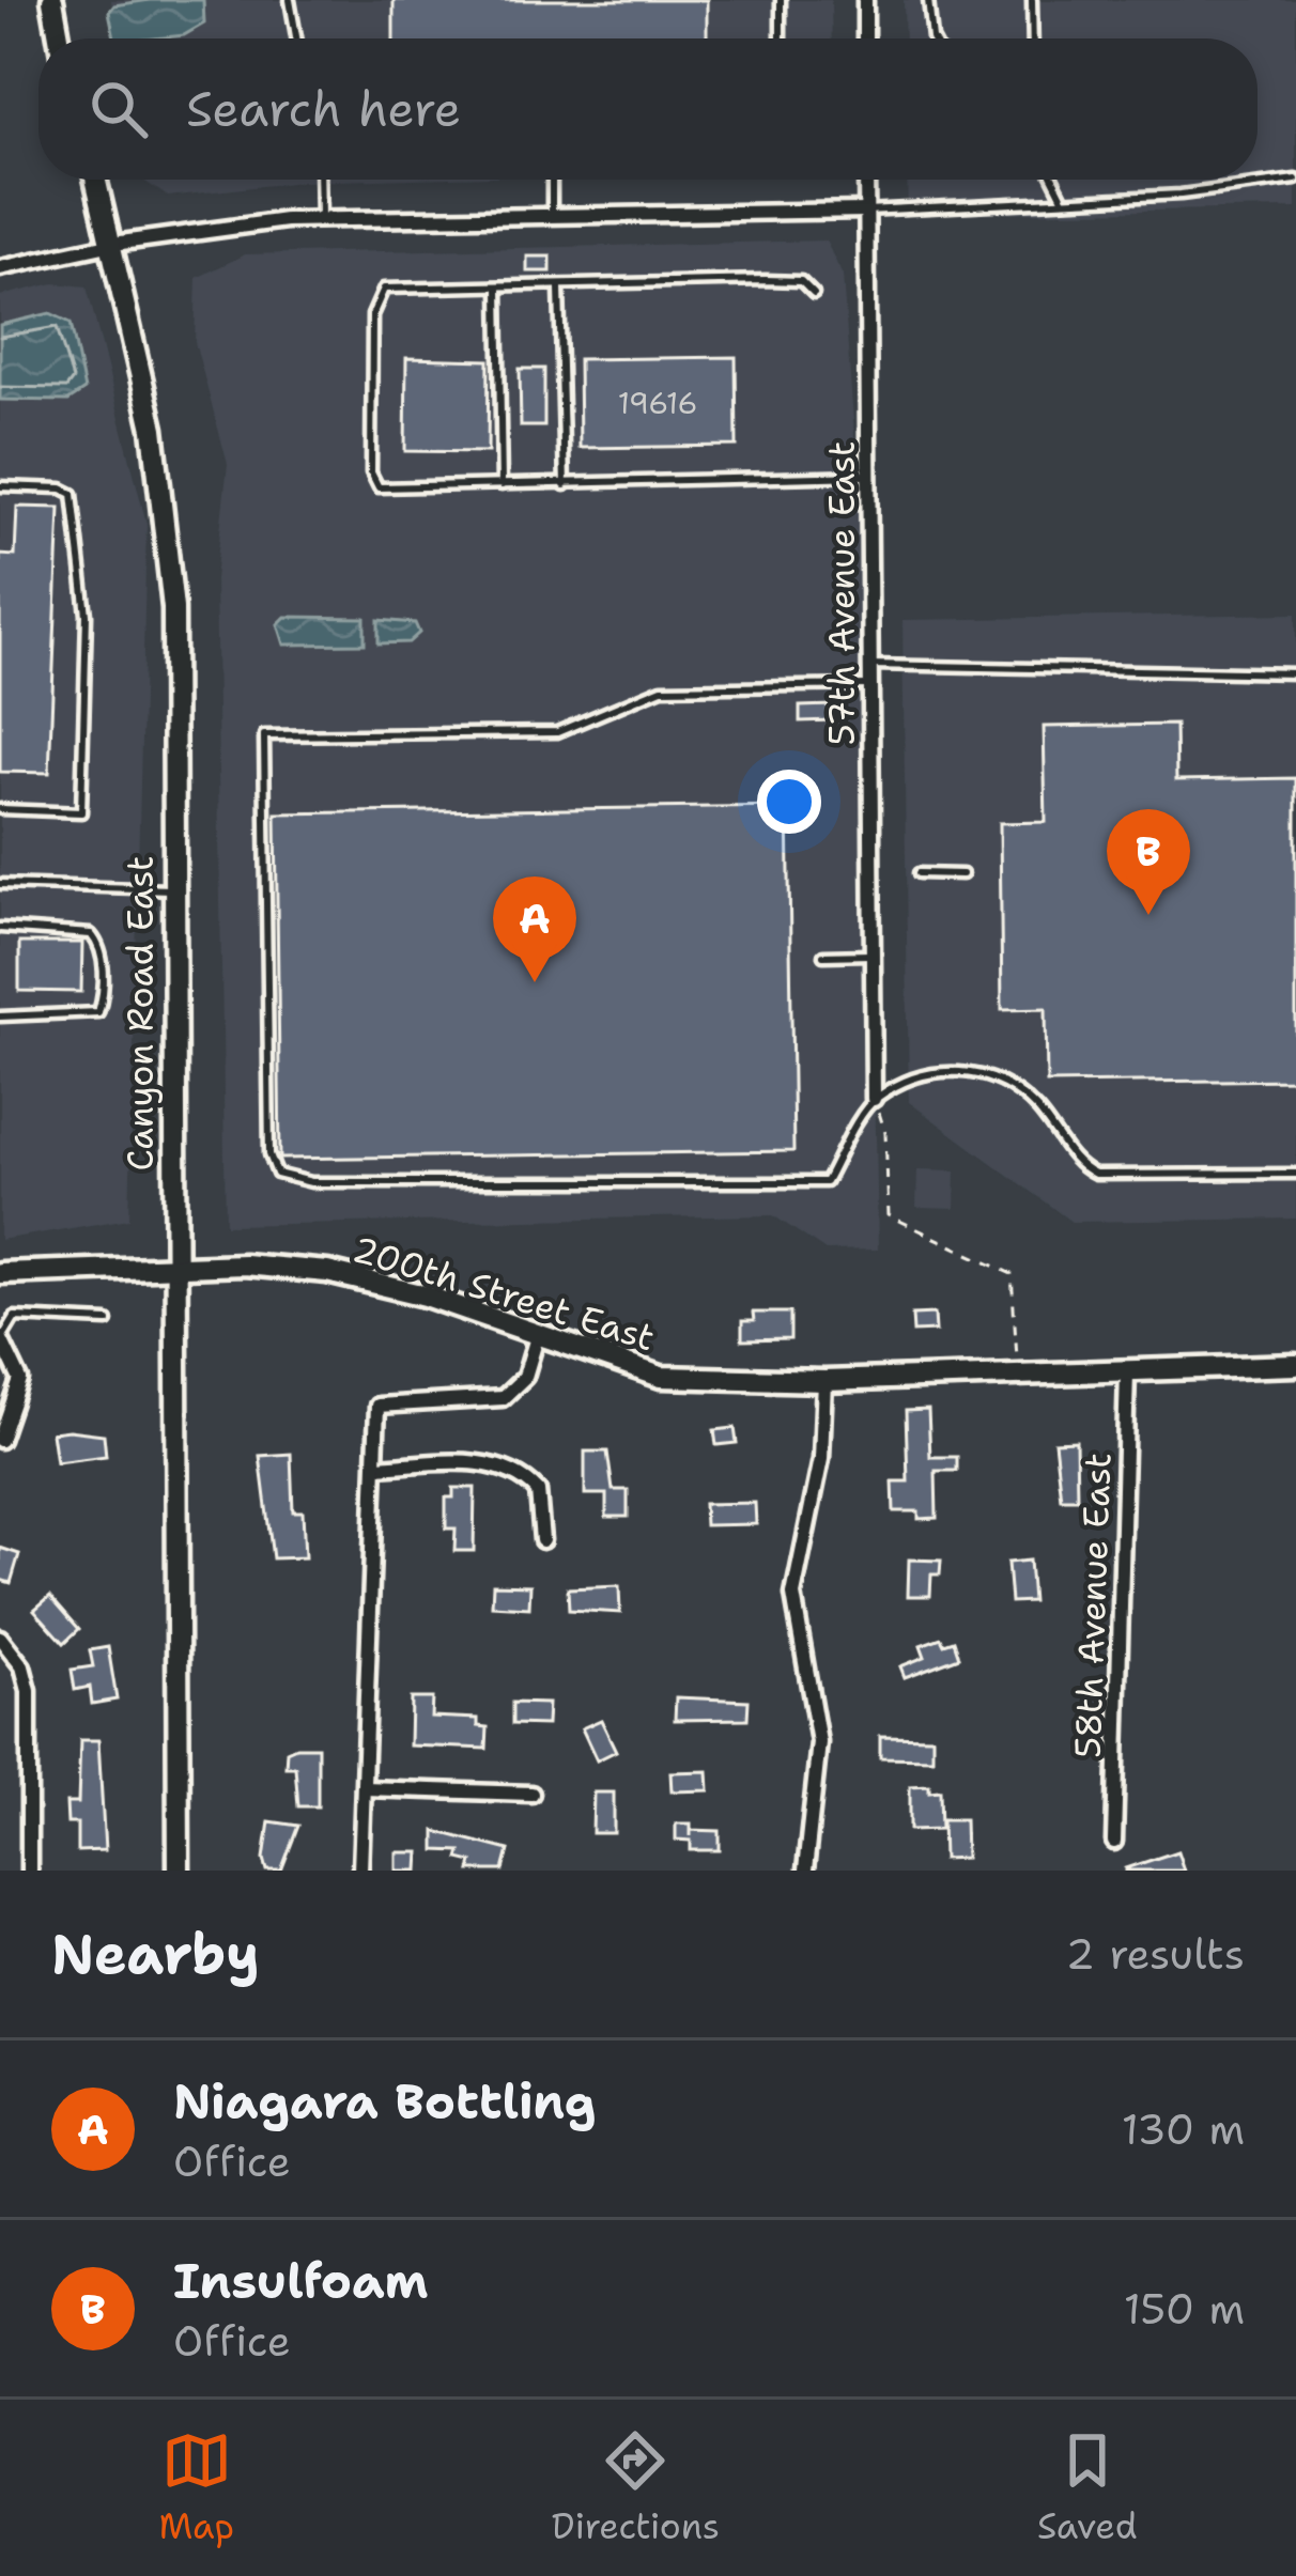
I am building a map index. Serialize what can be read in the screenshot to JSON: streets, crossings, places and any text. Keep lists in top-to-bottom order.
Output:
{
  "streets": {
    "main road": ["Canyon Road East", "200th Street East"],
    "street": ["57th Avenue East", "58th Avenue East"]
  },
  "crossings": [
    ["Canyon Road East", "200th Street East"],
    ["200th Street East", "58th Avenue East"]
  ],
  "house_numbers": ["19616"],
  "page": {
    "search": "Search here",
    "pins": ["B", "A"],
    "heading": ["Nearby", "2 results"],
    "list": [
      {
        "mark": "A",
        "name": "Niagara Bottling",
        "note": "Office",
        "value": "130 m"
      },
      {
        "mark": "B",
        "name": "Insulfoam",
        "note": "Office",
        "value": "150 m"
      }
    ],
    "nav": ["Map", "Directions", "Saved"]
  }
}
